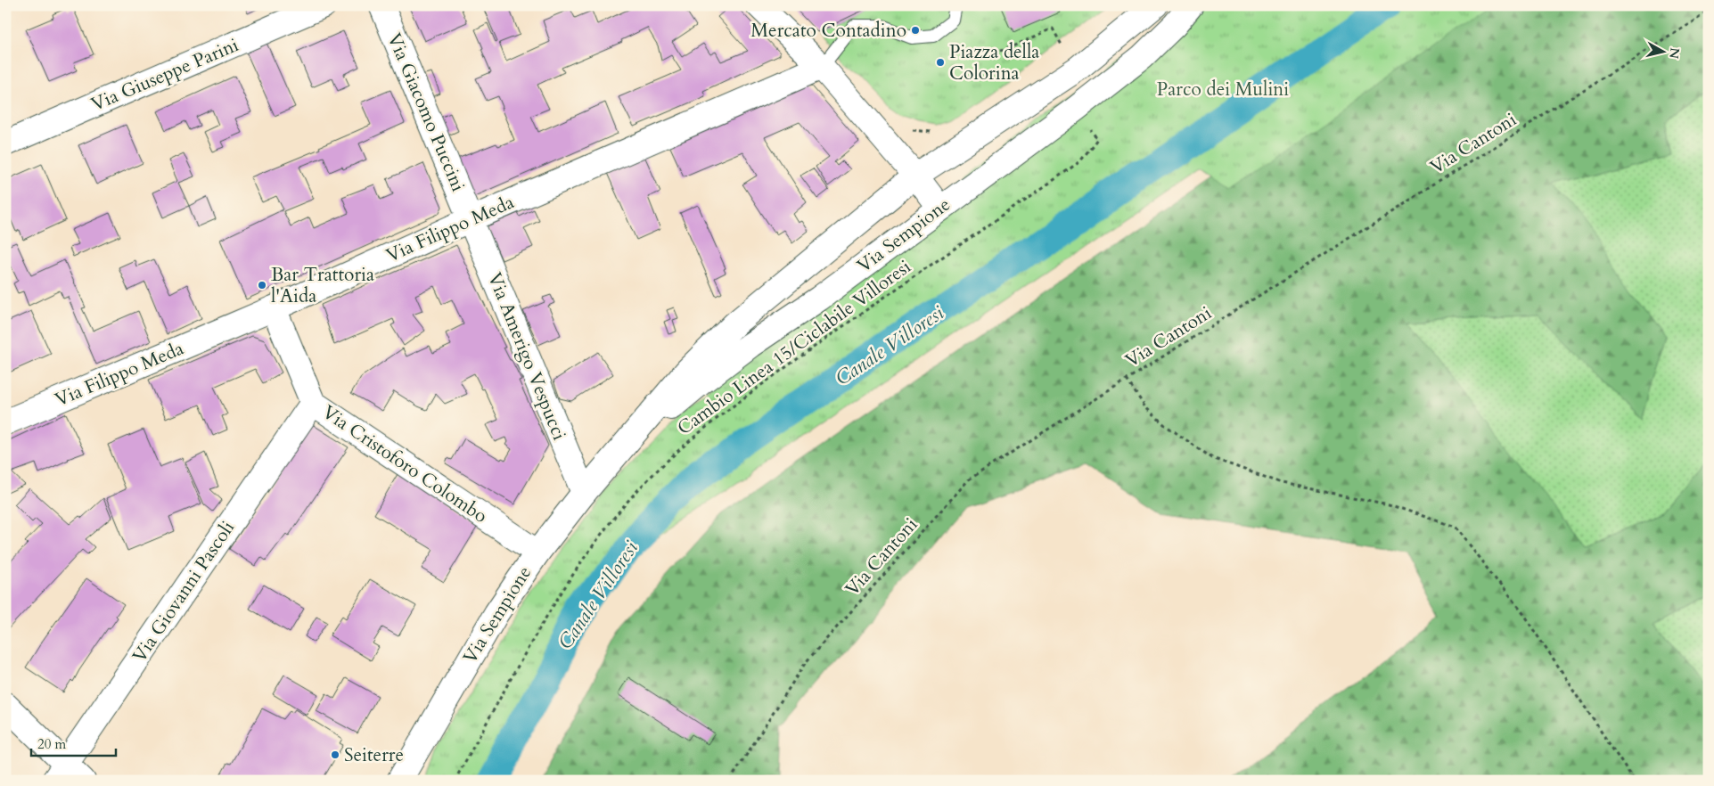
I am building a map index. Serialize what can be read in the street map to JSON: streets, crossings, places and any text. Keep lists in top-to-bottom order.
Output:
{
  "streets": {
    "street": [
      "Via Giuseppe Parini",
      "Via Giacomo Puccini",
      "Via Filippo Meda",
      "Via Sempione",
      "Via Amerigo Vespucci",
      "Via Cristoforo Colombo",
      "Via Giovanni Pascoli"
    ],
    "path": ["Via Cantoni", "Cambio Linea 15/Ciclabile Villoresi"]
  },
  "crossings": [
    ["Via Giacomo Puccini", "Via Filippo Meda"],
    ["Via Giacomo Puccini", "Via Amerigo Vespucci"],
    ["Via Filippo Meda", "Via Amerigo Vespucci"],
    ["Via Filippo Meda", "Via Cristoforo Colombo"],
    ["Via Sempione", "Via Amerigo Vespucci"],
    ["Via Sempione", "Via Cristoforo Colombo"],
    ["Via Cristoforo Colombo", "Via Giovanni Pascoli"]
  ],
  "water": ["Canale Villoresi"],
  "parks": ["Parco dei Mulini"],
  "places": [
    "Mercato Contadino",
    "Piazza della Colorina",
    "Bar Trattoria l'Aida",
    "Seiterre"
  ],
  "scale_bar": "20 m",
  "north": "right"
}
